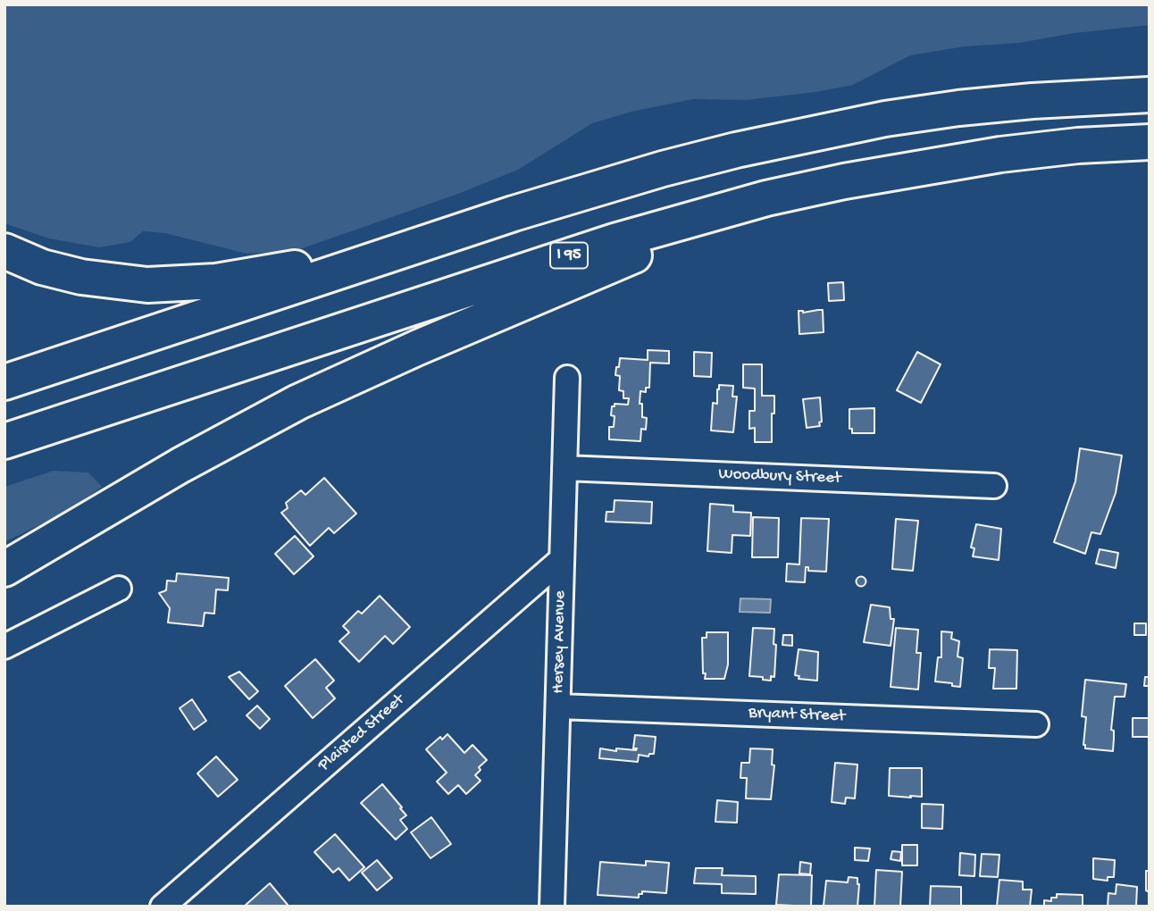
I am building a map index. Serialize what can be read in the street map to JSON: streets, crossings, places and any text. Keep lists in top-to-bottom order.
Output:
{
  "streets": {
    "highway": ["I 95"],
    "street": [
      "Woodbury Street",
      "Hersey Avenue",
      "Bryant Street",
      "Plaisted Street"
    ]
  },
  "crossings": [
    ["Woodbury Street", "Hersey Avenue"],
    ["Hersey Avenue", "Bryant Street"],
    ["Hersey Avenue", "Plaisted Street"]
  ]
}
